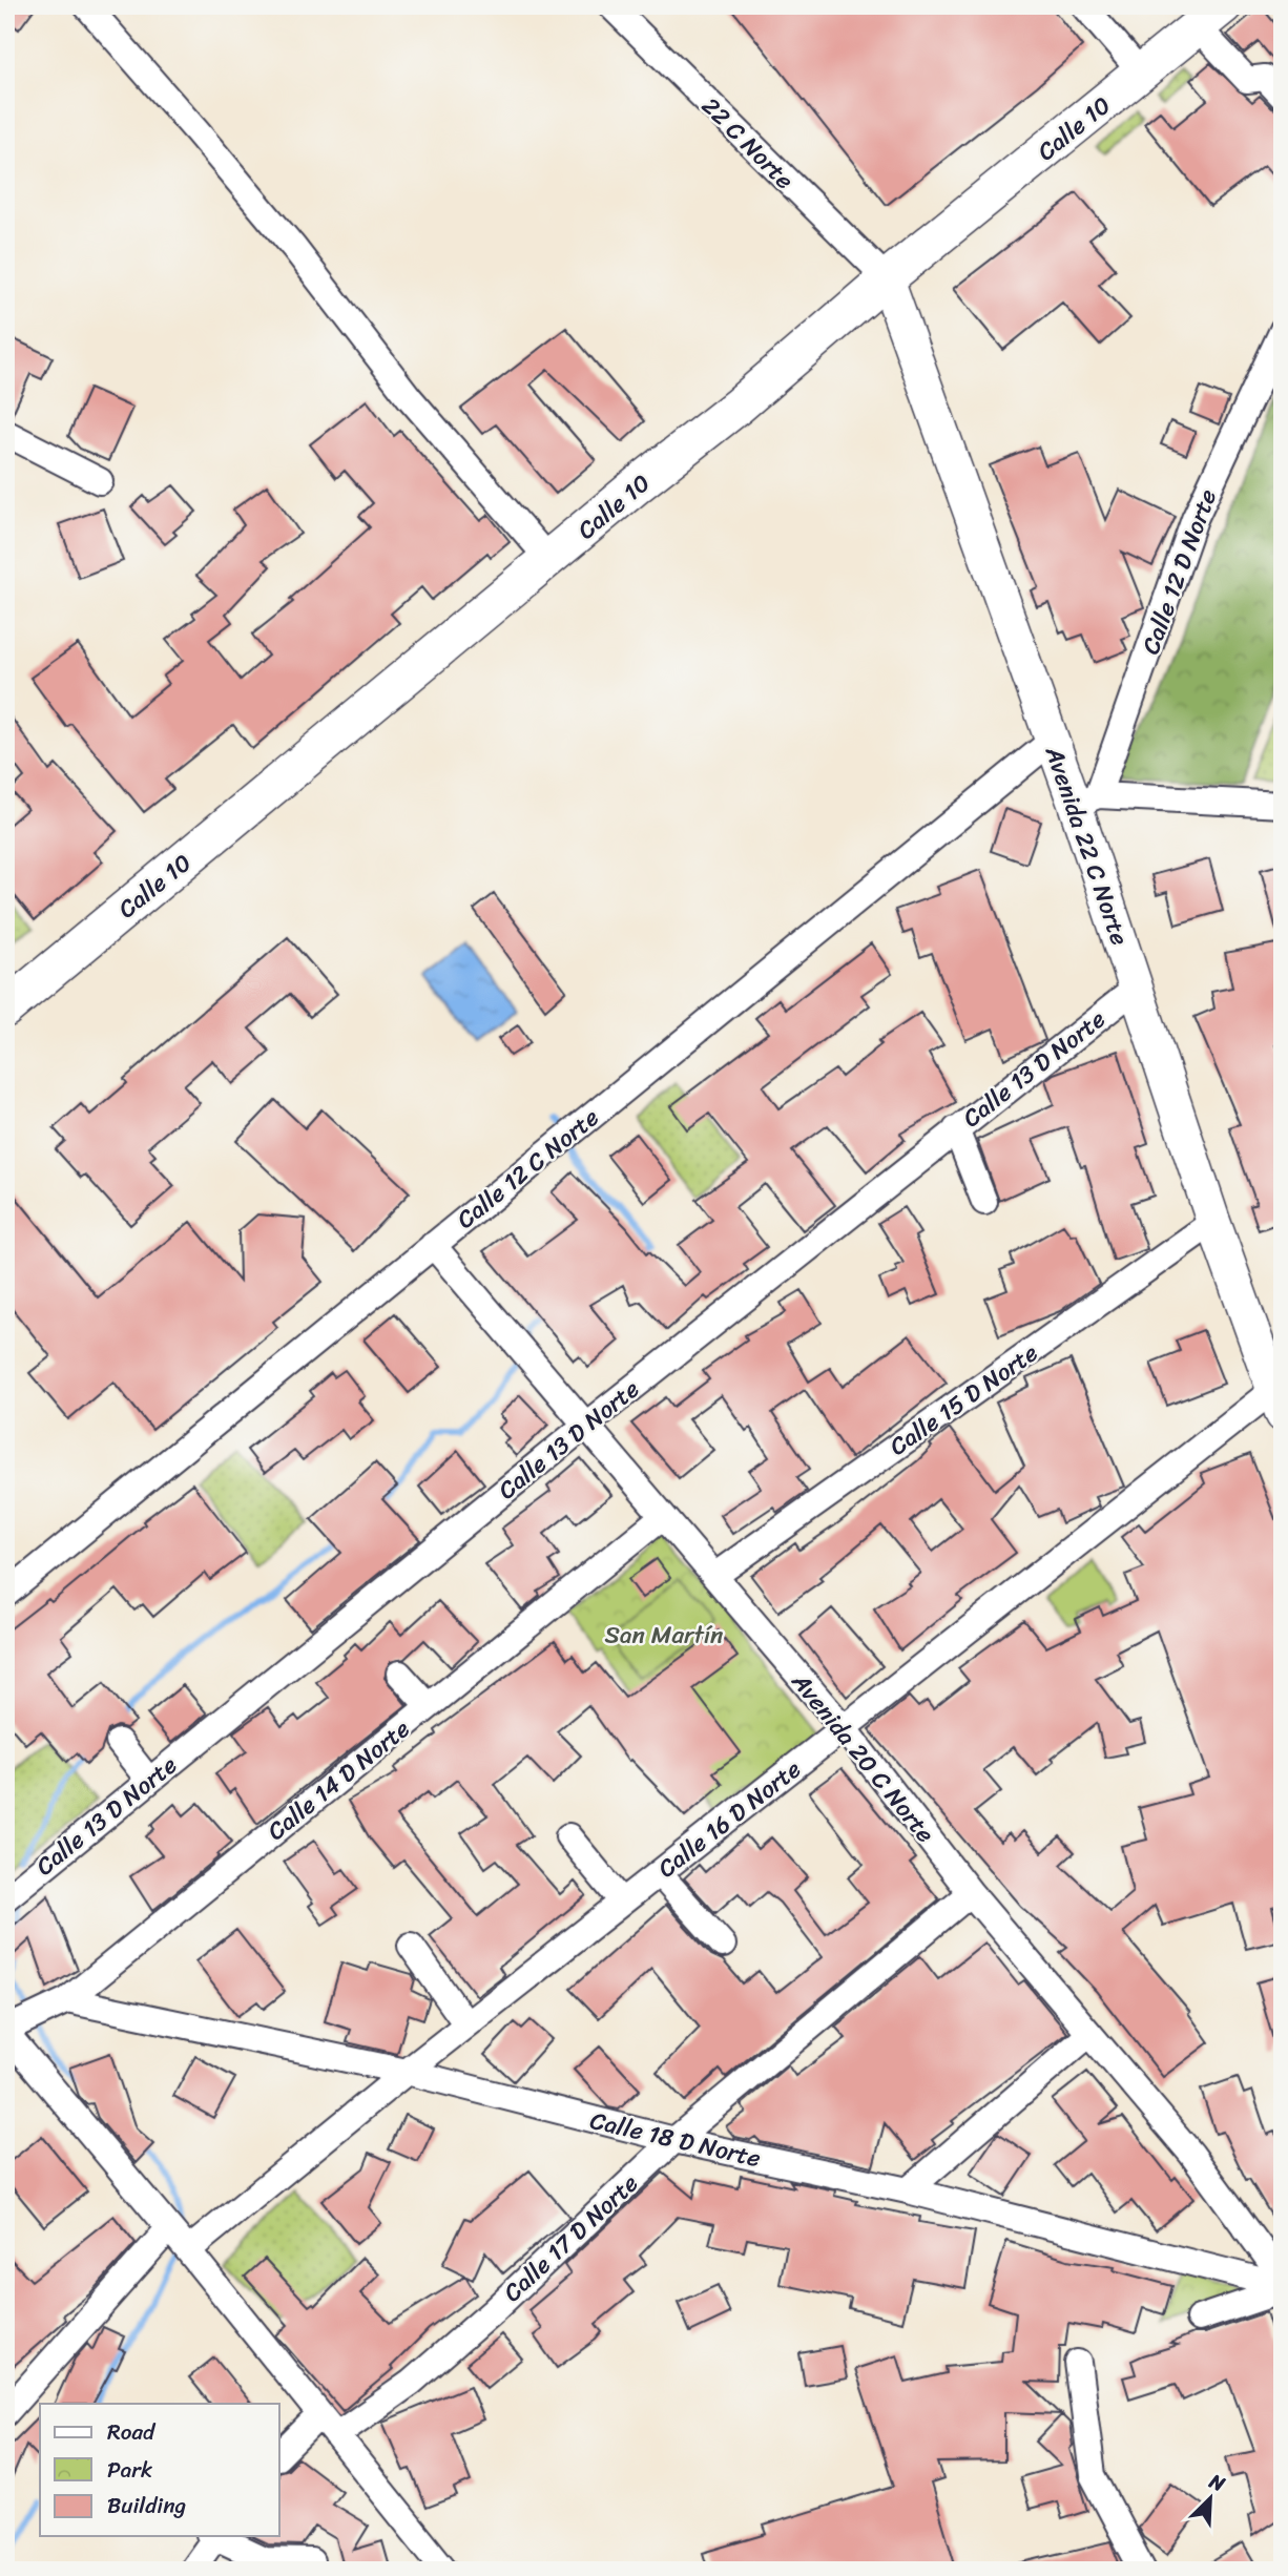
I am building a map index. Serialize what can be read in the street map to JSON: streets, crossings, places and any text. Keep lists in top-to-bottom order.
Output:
{
  "streets": {
    "main road": ["Calle 10"],
    "street": [
      "22 C Norte",
      "Calle 12 D Norte",
      "Avenida 22 C Norte",
      "Calle 13 D Norte",
      "Calle 12 C Norte",
      "Calle 15 D Norte",
      "Avenida 20 C Norte",
      "Calle 14 D Norte",
      "Calle 16 D Norte",
      "Calle 18 D Norte",
      "Calle 17 D Norte"
    ]
  },
  "crossings": [
    ["Calle 10", "22 C Norte"],
    ["Calle 10", "Avenida 22 C Norte"],
    ["22 C Norte", "Avenida 22 C Norte"],
    ["Calle 12 D Norte", "Avenida 22 C Norte"],
    ["Avenida 22 C Norte", "Calle 13 D Norte"],
    ["Avenida 22 C Norte", "Calle 12 C Norte"],
    ["Avenida 22 C Norte", "Calle 15 D Norte"],
    ["Avenida 22 C Norte", "Calle 16 D Norte"],
    ["Calle 13 D Norte", "Avenida 20 C Norte"],
    ["Calle 12 C Norte", "Avenida 20 C Norte"],
    ["Calle 15 D Norte", "Avenida 20 C Norte"],
    ["Avenida 20 C Norte", "Calle 14 D Norte"],
    ["Avenida 20 C Norte", "Calle 16 D Norte"],
    ["Avenida 20 C Norte", "Calle 17 D Norte"],
    ["Calle 14 D Norte", "Calle 18 D Norte"],
    ["Calle 16 D Norte", "Calle 18 D Norte"],
    ["Calle 18 D Norte", "Calle 17 D Norte"]
  ],
  "parks": ["San Martín"],
  "legend": ["Road", "Park", "Building"],
  "north": "top right"
}
